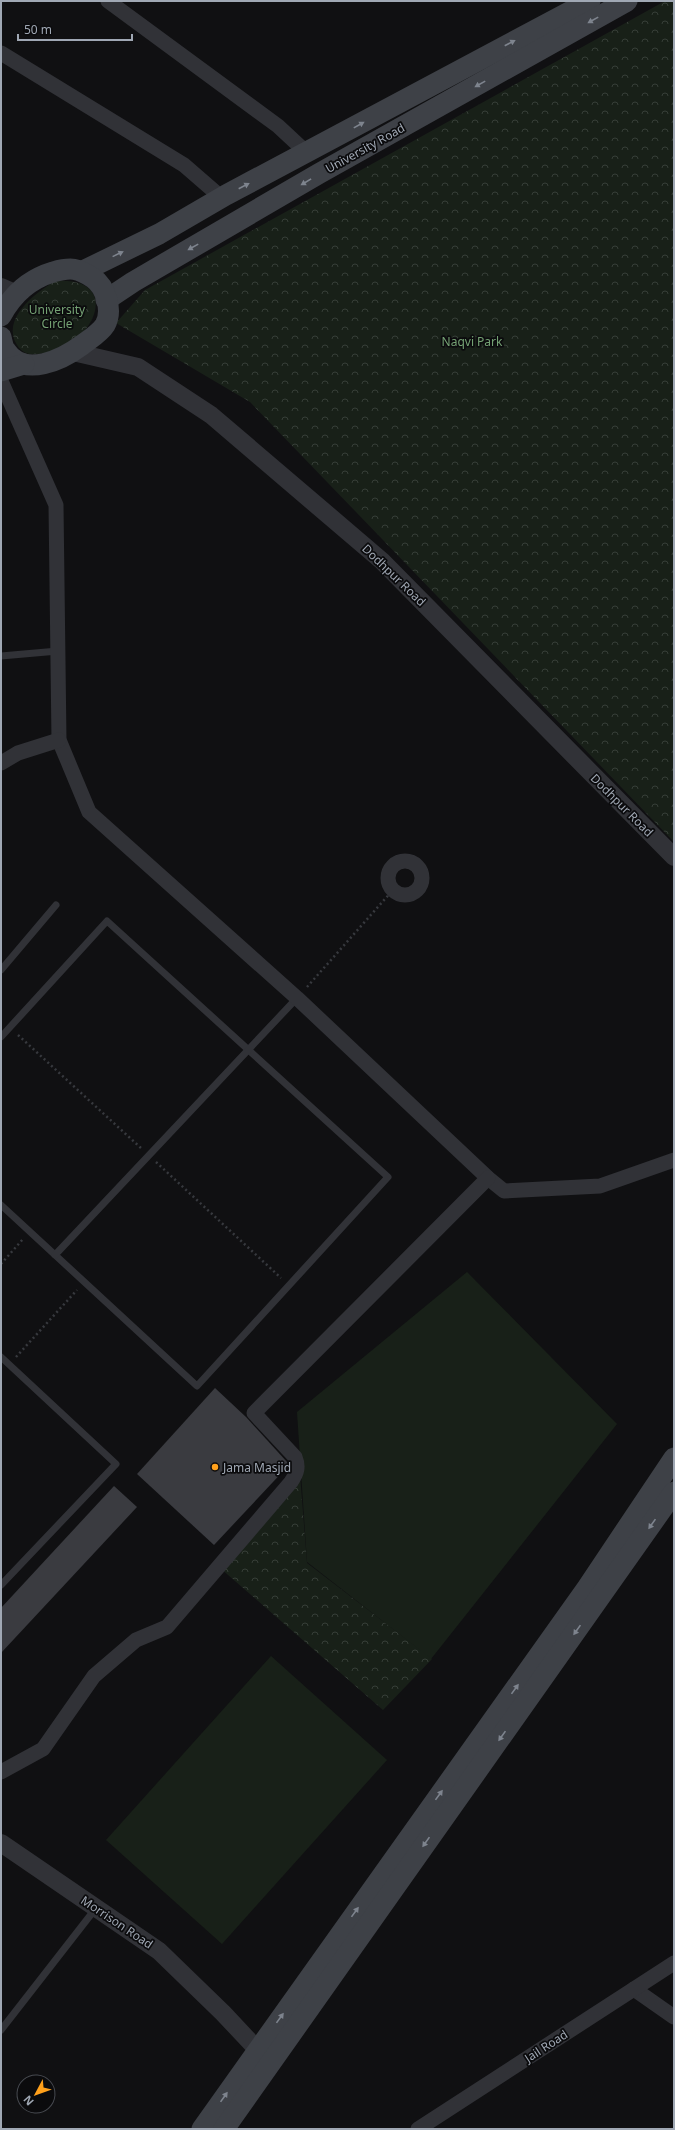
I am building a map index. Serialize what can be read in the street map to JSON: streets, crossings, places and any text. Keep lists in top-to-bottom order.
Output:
{
  "streets": {
    "main road": ["University Road"],
    "street": ["Dodhpur Road", "Morrison Road", "Jail Road"]
  },
  "parks": ["University Circle", "Naqvi Park"],
  "places": ["Jama Masjid"],
  "scale_bar": "50 m",
  "north": "bottom left"
}
